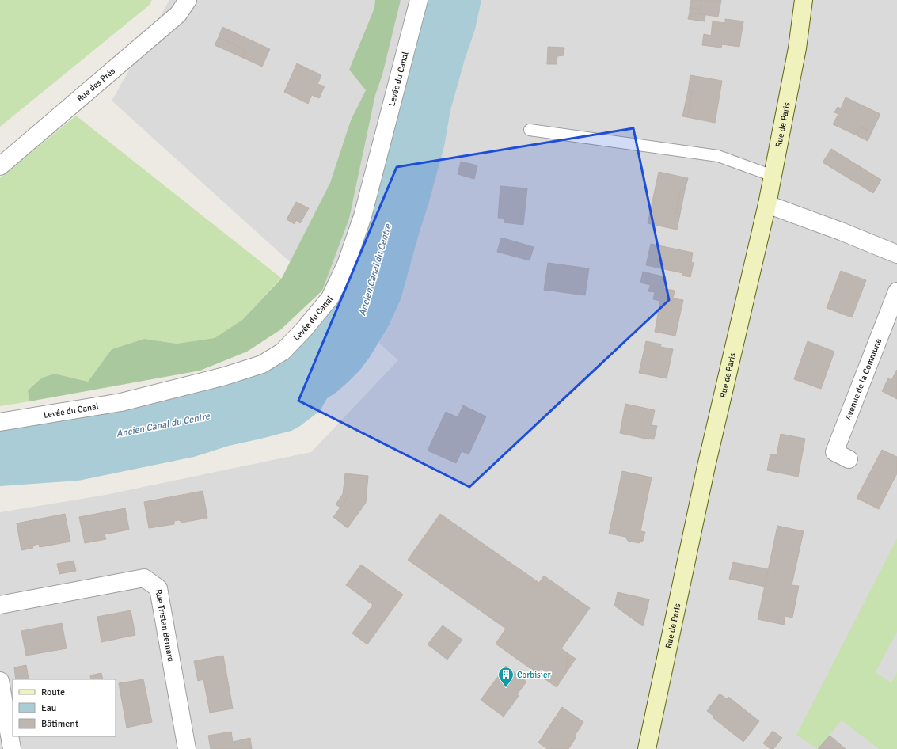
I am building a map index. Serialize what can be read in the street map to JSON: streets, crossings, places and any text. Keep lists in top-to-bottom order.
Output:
{
  "streets": {
    "main road": ["Rue de Paris"],
    "street": [
      "Levée du Canal",
      "Rue des Prés",
      "Avenue de la Commune",
      "Rue Tristan Bernard"
    ]
  },
  "water": ["Ancien Canal du Centre"],
  "places": {
    "building": ["Corbisier"]
  },
  "legend": ["Route", "Eau", "Bâtiment"]
}
